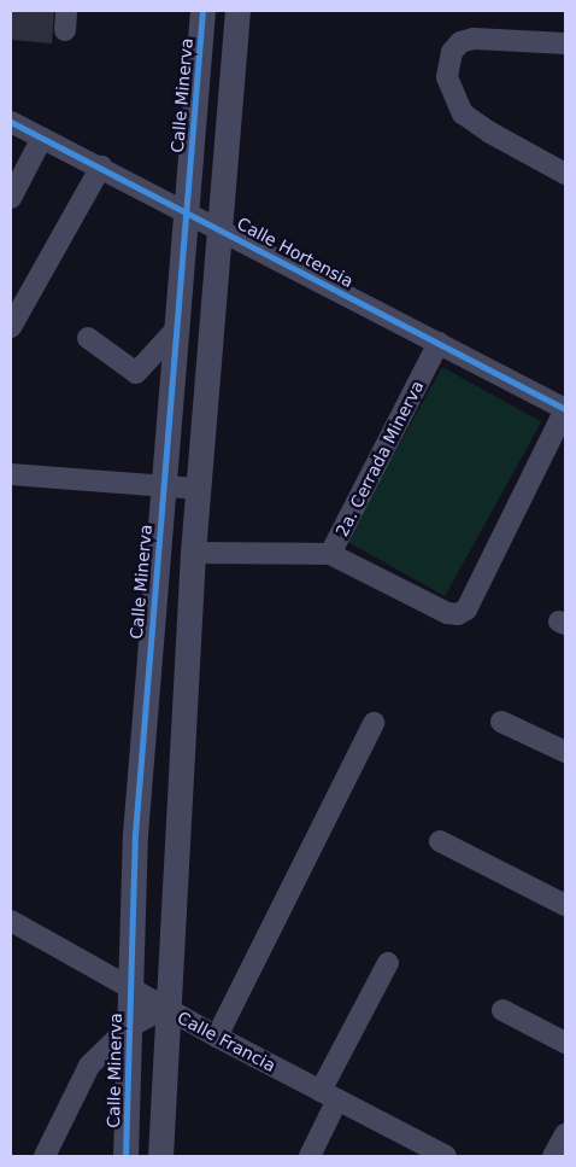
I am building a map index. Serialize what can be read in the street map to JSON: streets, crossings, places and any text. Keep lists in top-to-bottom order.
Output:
{
  "streets": {
    "street": [
      "Calle Minerva",
      "Calle Hortensia",
      "2a. Cerrada Minerva",
      "Calle Francia"
    ]
  },
  "crossings": [
    ["Calle Minerva", "Calle Hortensia"],
    ["Calle Minerva", "Calle Francia"],
    ["Calle Hortensia", "2a. Cerrada Minerva"]
  ]
}
